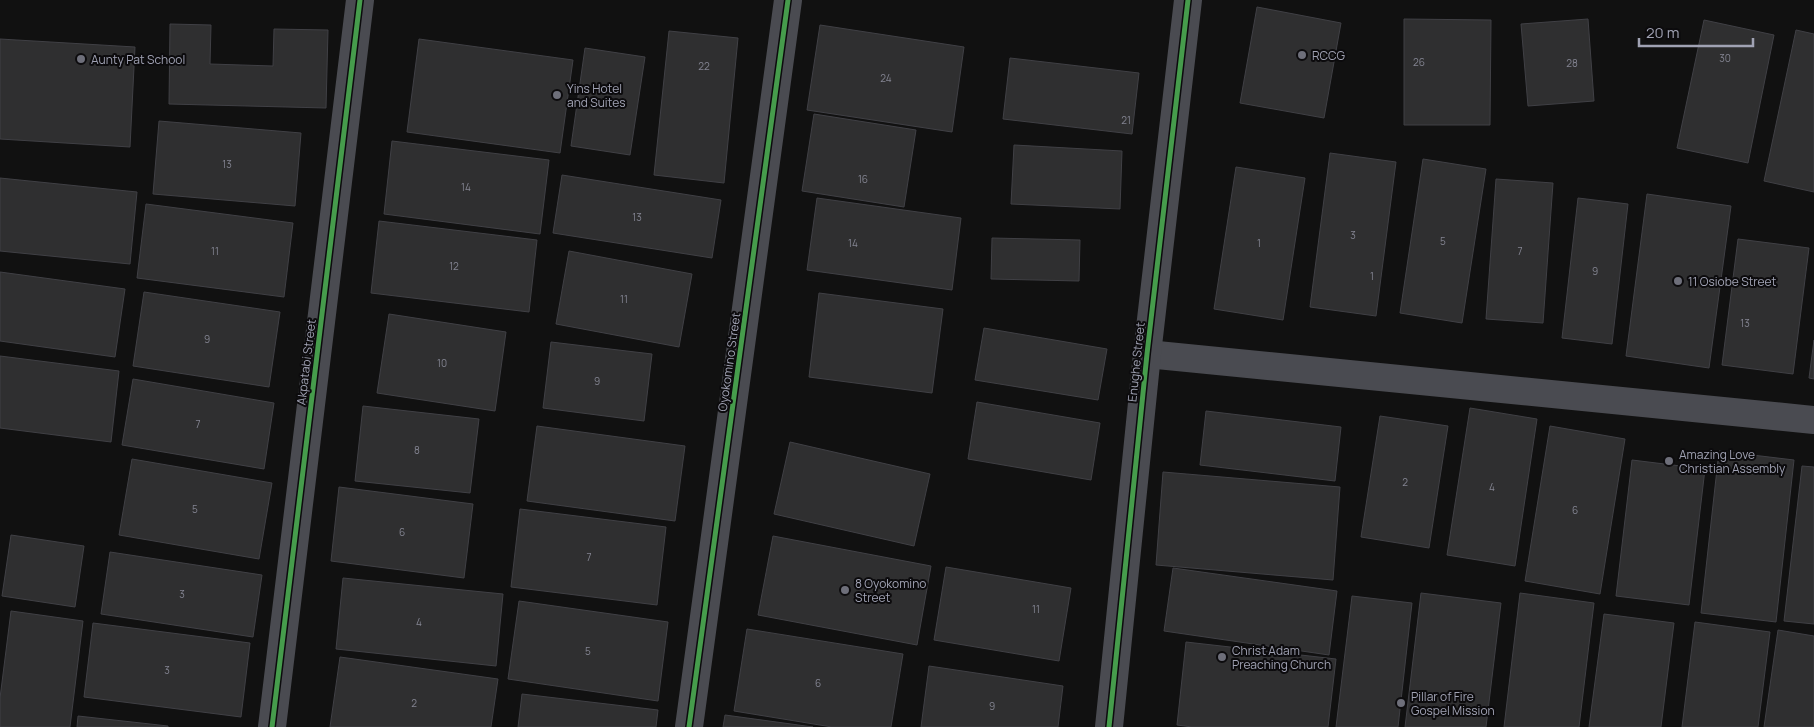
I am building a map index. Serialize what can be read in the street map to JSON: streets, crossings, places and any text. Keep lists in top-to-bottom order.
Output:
{
  "streets": {
    "street": ["Akpatabi Street", "Oyokomino Street", "Enughe Street"]
  },
  "places": [
    "RCCG",
    "Aunty Pat School",
    "Yins Hotel and Suites",
    "11 Osiobe Street",
    "Amazing Love Christian Assembly",
    "8 Oyokomino Street",
    "Christ Adam Preaching Church",
    "Pillar of Fire Gospel Mission"
  ],
  "house_numbers": [
    "30",
    "26",
    "28",
    "22",
    "24",
    "21",
    "13",
    "16",
    "14",
    "13",
    "3",
    "5",
    "14",
    "1",
    "11",
    "7",
    "12",
    "9",
    "1",
    "11",
    "13",
    "9",
    "10",
    "9",
    "7",
    "8",
    "2",
    "4",
    "5",
    "6",
    "6",
    "7",
    "3",
    "11",
    "4",
    "5",
    "3",
    "6",
    "2",
    "9"
  ],
  "scale_bar": "20 m"
}
